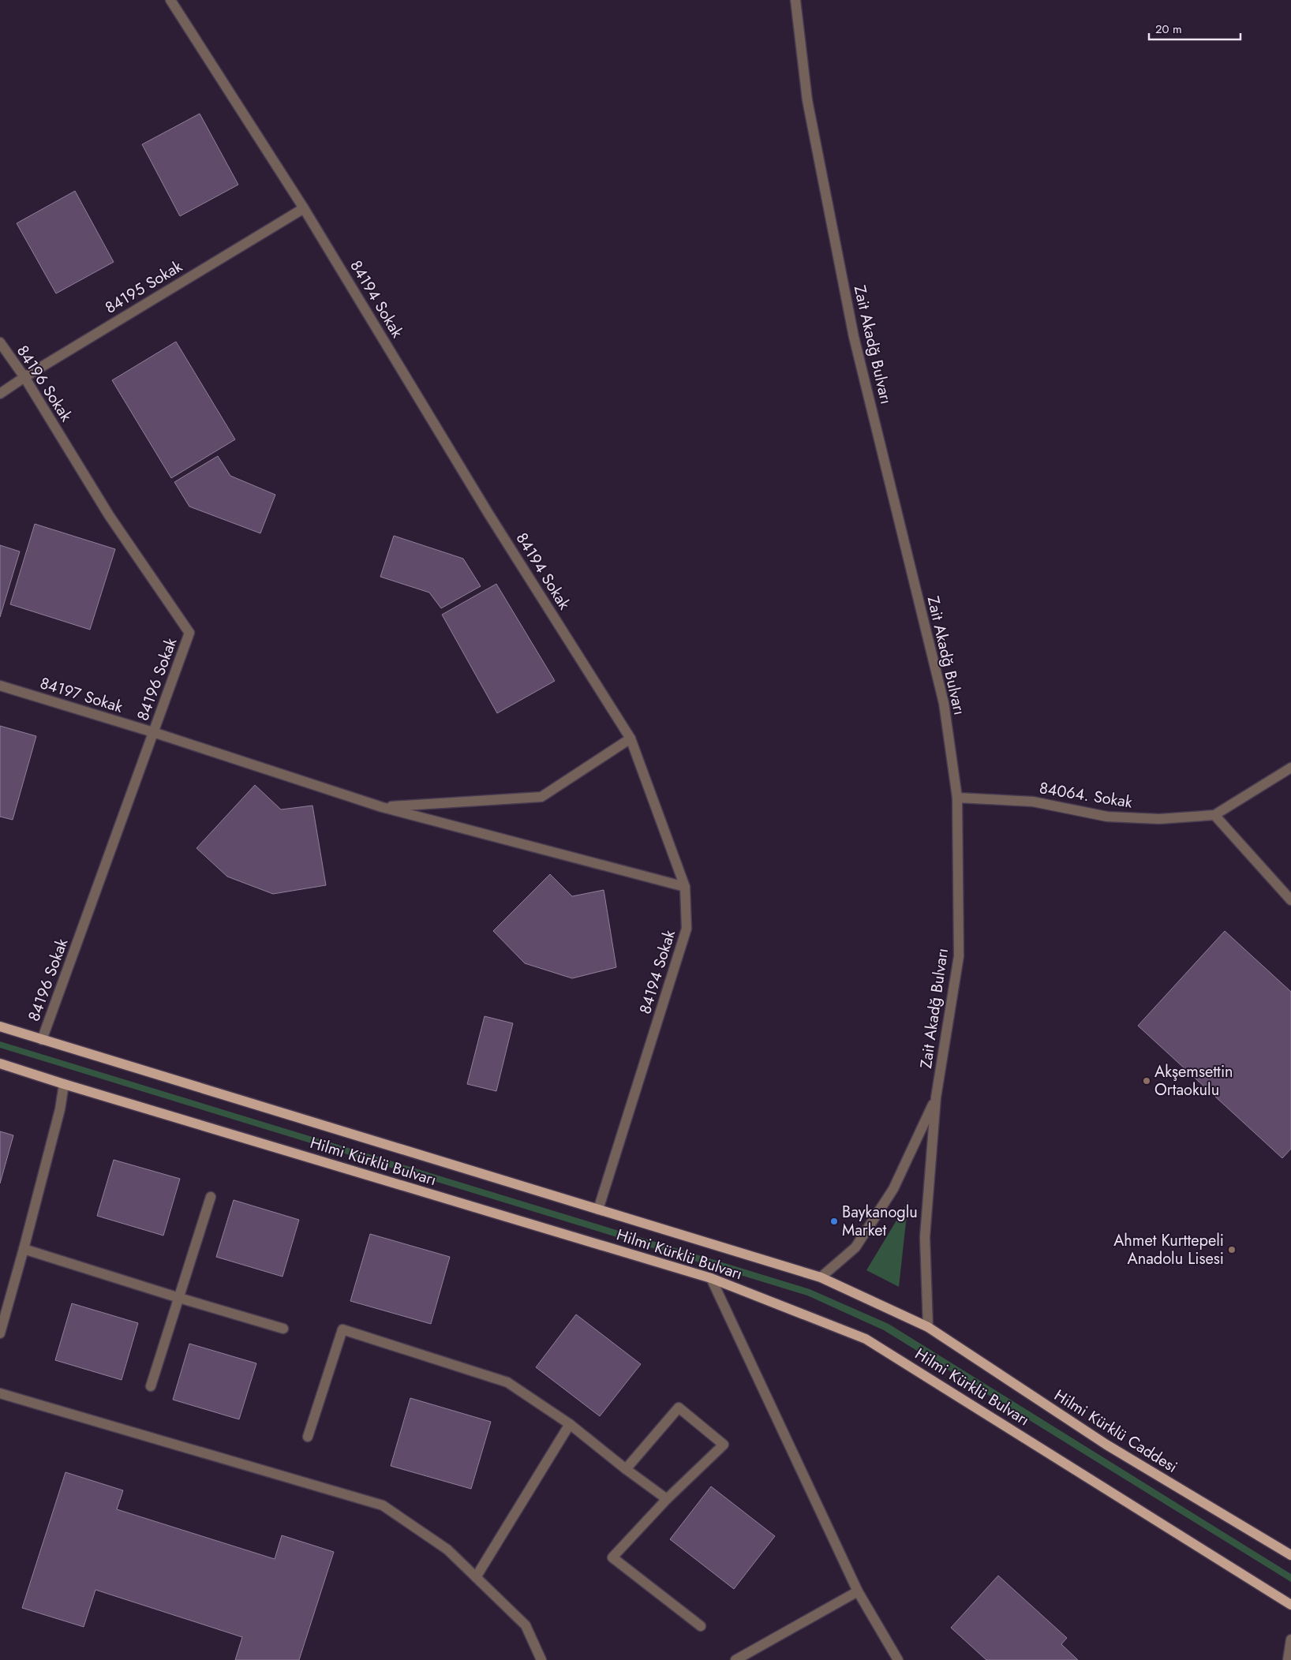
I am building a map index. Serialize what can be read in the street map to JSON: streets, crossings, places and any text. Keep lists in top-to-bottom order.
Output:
{
  "streets": {
    "main road": ["Hilmi Kürklü Bulvarı", "Hilmi Kürklü Caddesi"],
    "street": [
      "84195 Sokak",
      "84194 Sokak",
      "Zait Akadğ Bulvarı",
      "84196 Sokak",
      "84197 Sokak",
      "84064. Sokak"
    ]
  },
  "crossings": [
    ["84195 Sokak", "84194 Sokak"],
    ["84195 Sokak", "84196 Sokak"],
    ["84194 Sokak", "84197 Sokak"],
    ["84194 Sokak", "Hilmi Kürklü Bulvarı"],
    ["Zait Akadğ Bulvarı", "84064. Sokak"],
    ["Zait Akadğ Bulvarı", "Hilmi Kürklü Bulvarı"],
    ["Zait Akadğ Bulvarı", "Hilmi Kürklü Caddesi"],
    ["84196 Sokak", "84197 Sokak"],
    ["84196 Sokak", "Hilmi Kürklü Bulvarı"],
    ["Hilmi Kürklü Bulvarı", "Hilmi Kürklü Caddesi"]
  ],
  "places": ["Akşemsettin Ortaokulu", "Baykanoglu Market", "Ahmet Kurttepeli Anadolu Lisesi"],
  "scale_bar": "20 m"
}
